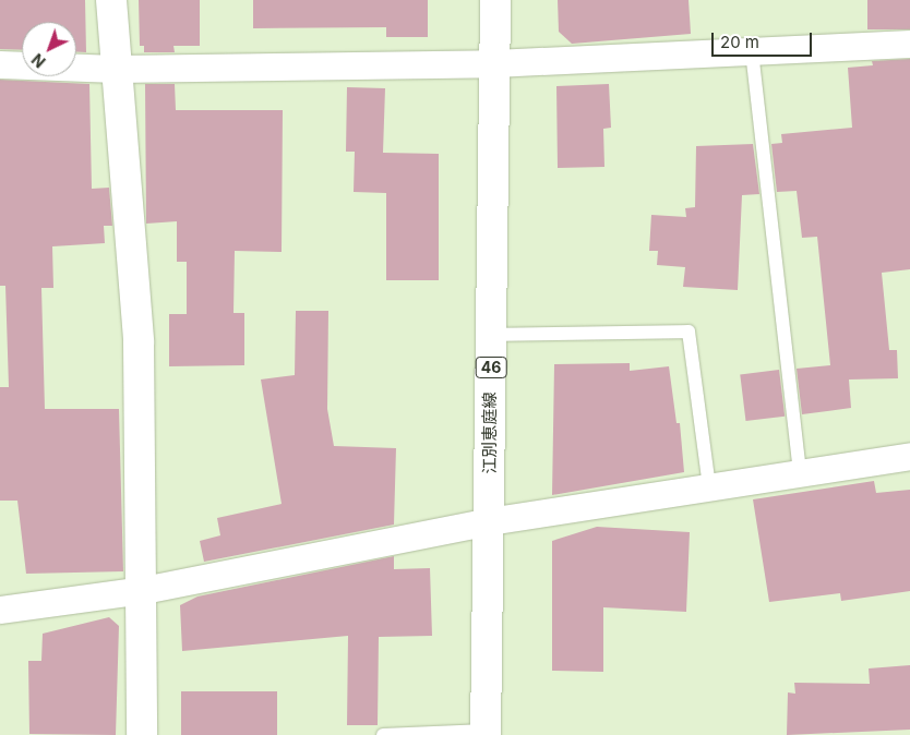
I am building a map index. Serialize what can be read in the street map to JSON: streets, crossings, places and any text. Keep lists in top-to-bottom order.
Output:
{
  "streets": {
    "street": ["46", "江別恵庭線"]
  },
  "scale_bar": "20 m",
  "north": "bottom left"
}
